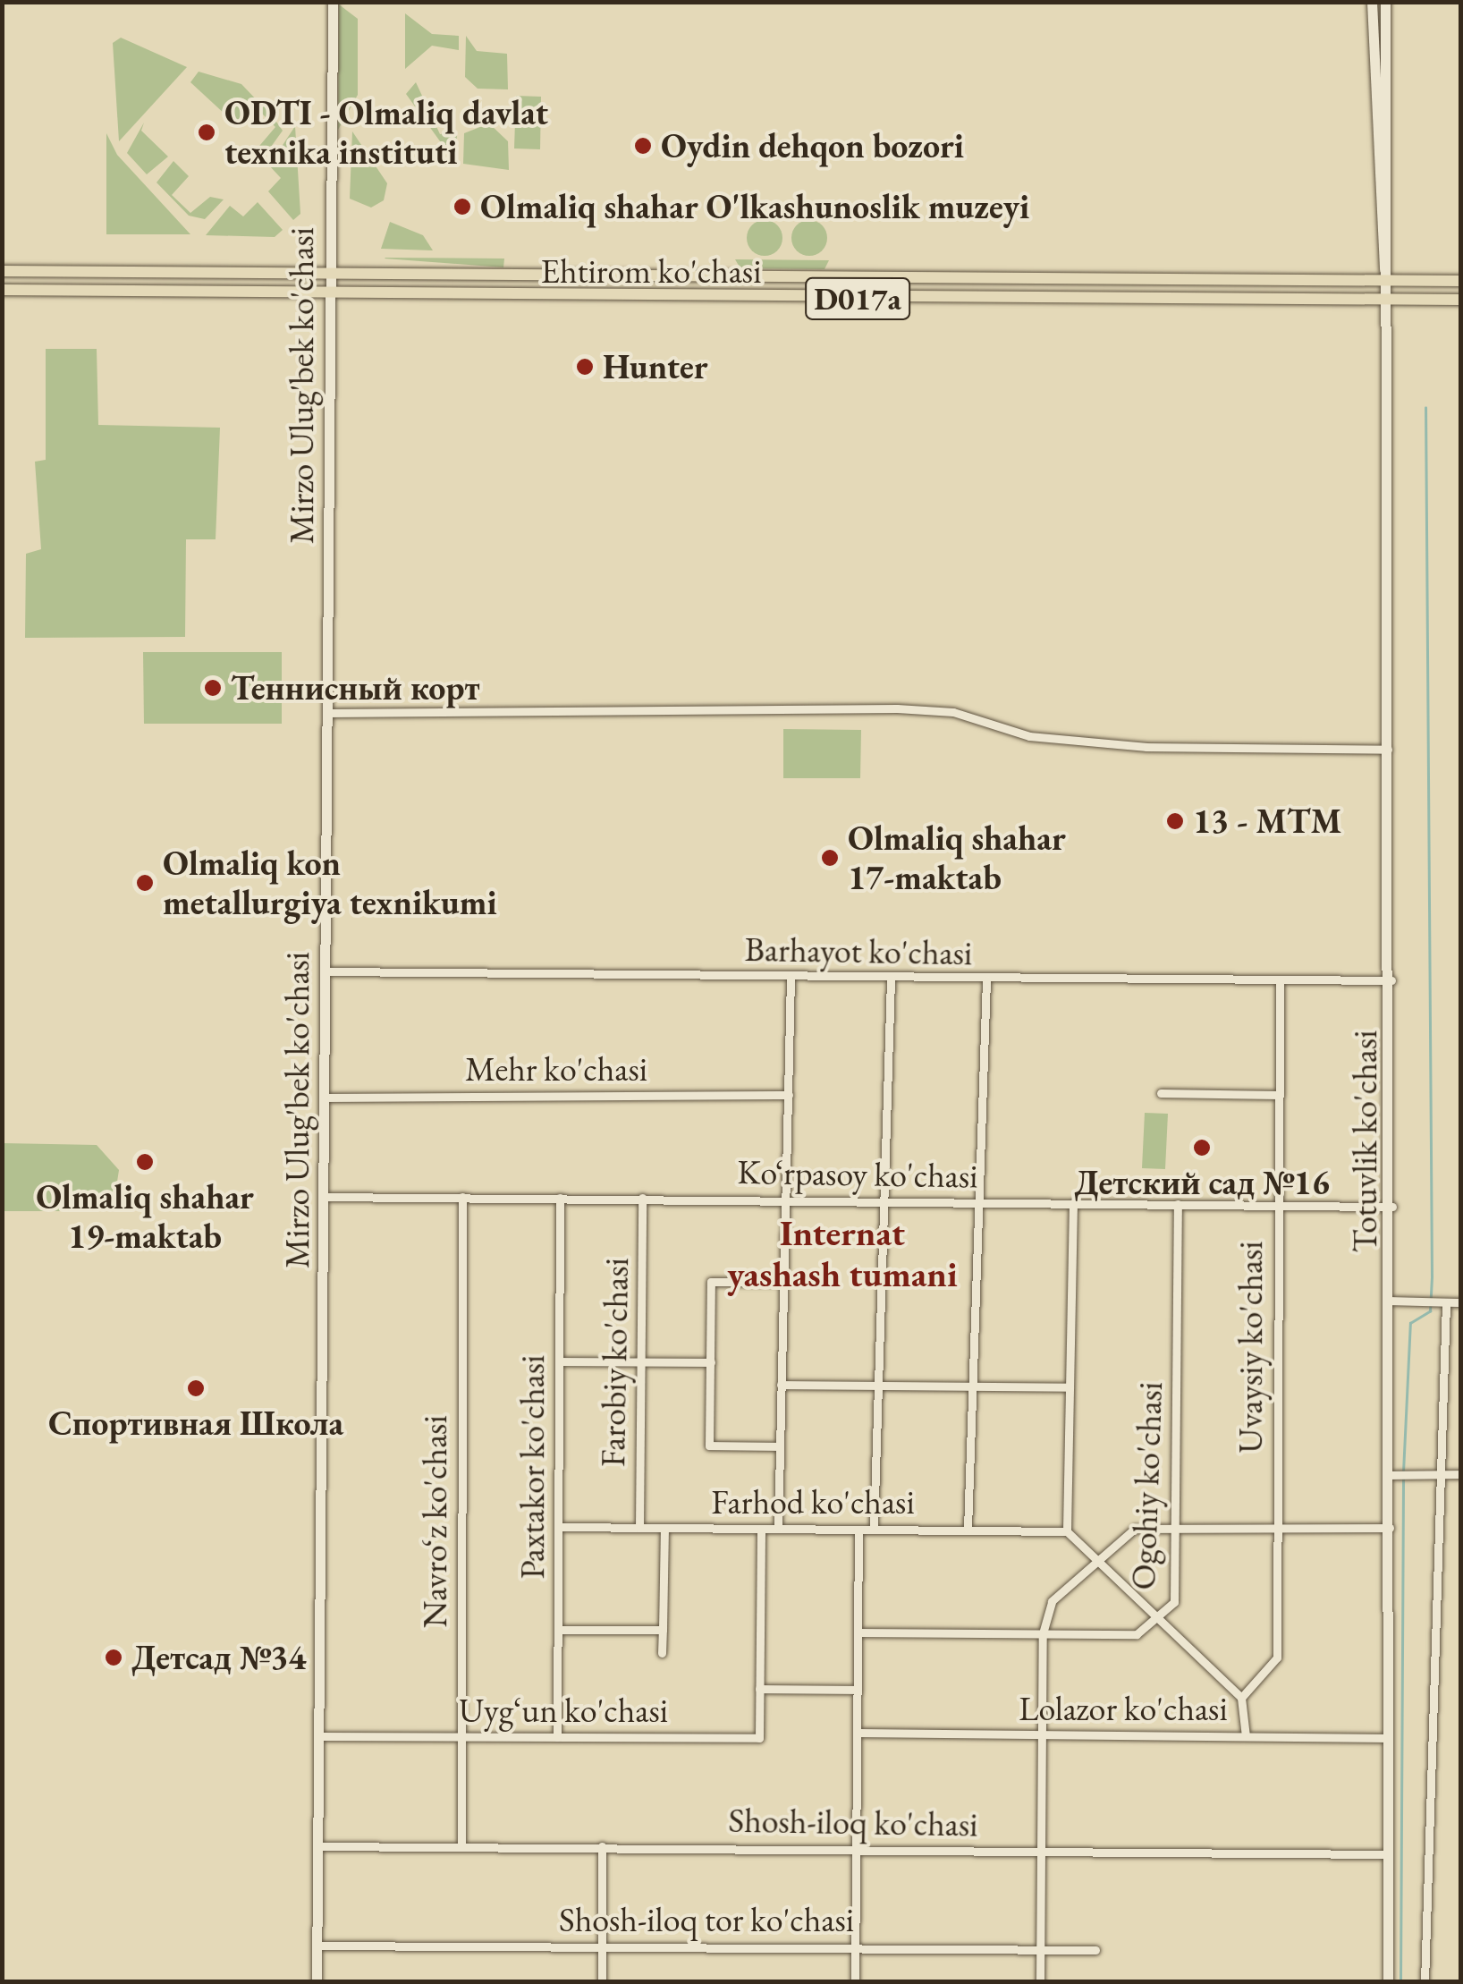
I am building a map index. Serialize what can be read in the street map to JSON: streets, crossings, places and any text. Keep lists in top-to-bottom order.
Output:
{
  "streets": {
    "main road": [
      "Ehtirom ko'chasi",
      "D017a",
      "Mirzo Ulug'bek ko'chasi",
      "Totuvlik ko'chasi"
    ],
    "street": [
      "Barhayot ko'chasi",
      "Mehr ko'chasi",
      "Ko‘rpasoy ko'chasi",
      "Uvaysiy ko'chasi",
      "Farobiy ko'chasi",
      "Paxtakor ko'chasi",
      "Ogohiy ko'chasi",
      "Farhod ko'chasi",
      "Navro‘z ko'chasi",
      "Lolazor ko'chasi",
      "Uyg‘un ko'chasi",
      "Shosh-iloq ko'chasi",
      "Shosh-iloq tor ko'chasi"
    ]
  },
  "crossings": [
    ["Ehtirom ko'chasi", "Mirzo Ulug'bek ko'chasi"],
    ["Ehtirom ko'chasi", "Totuvlik ko'chasi"],
    ["Mirzo Ulug'bek ko'chasi", "Barhayot ko'chasi"],
    ["Mirzo Ulug'bek ko'chasi", "Mehr ko'chasi"],
    ["Mirzo Ulug'bek ko'chasi", "Ko‘rpasoy ko'chasi"],
    ["Mirzo Ulug'bek ko'chasi", "Uyg‘un ko'chasi"],
    ["Mirzo Ulug'bek ko'chasi", "Shosh-iloq ko'chasi"],
    ["Mirzo Ulug'bek ko'chasi", "Shosh-iloq tor ko'chasi"],
    ["Barhayot ko'chasi", "Totuvlik ko'chasi"],
    ["Barhayot ko'chasi", "Uvaysiy ko'chasi"],
    ["Totuvlik ko'chasi", "Ko‘rpasoy ko'chasi"],
    ["Totuvlik ko'chasi", "Lolazor ko'chasi"],
    ["Totuvlik ko'chasi", "Shosh-iloq ko'chasi"],
    ["Ko‘rpasoy ko'chasi", "Uvaysiy ko'chasi"],
    ["Ko‘rpasoy ko'chasi", "Farobiy ko'chasi"],
    ["Ko‘rpasoy ko'chasi", "Paxtakor ko'chasi"],
    ["Ko‘rpasoy ko'chasi", "Ogohiy ko'chasi"],
    ["Ko‘rpasoy ko'chasi", "Navro‘z ko'chasi"],
    ["Farobiy ko'chasi", "Farhod ko'chasi"],
    ["Paxtakor ko'chasi", "Farhod ko'chasi"],
    ["Paxtakor ko'chasi", "Uyg‘un ko'chasi"],
    ["Farhod ko'chasi", "Uyg‘un ko'chasi"],
    ["Navro‘z ko'chasi", "Uyg‘un ko'chasi"],
    ["Navro‘z ko'chasi", "Shosh-iloq ko'chasi"]
  ],
  "districts": ["Internat yashash tumani"],
  "places": [
    "ODTI - Olmaliq davlat texnika instituti",
    "Oydin dehqon bozori",
    "Olmaliq shahar O'lkashunoslik muzeyi",
    "Hunter",
    "Теннисный корт",
    "13 - MTM",
    "Olmaliq shahar 17-maktab",
    "Olmaliq kon metallurgiya texnikumi",
    "Детский сад №16",
    "Olmaliq shahar 19-maktab",
    "Спортивная Школа",
    "Детсад №34"
  ]
}
